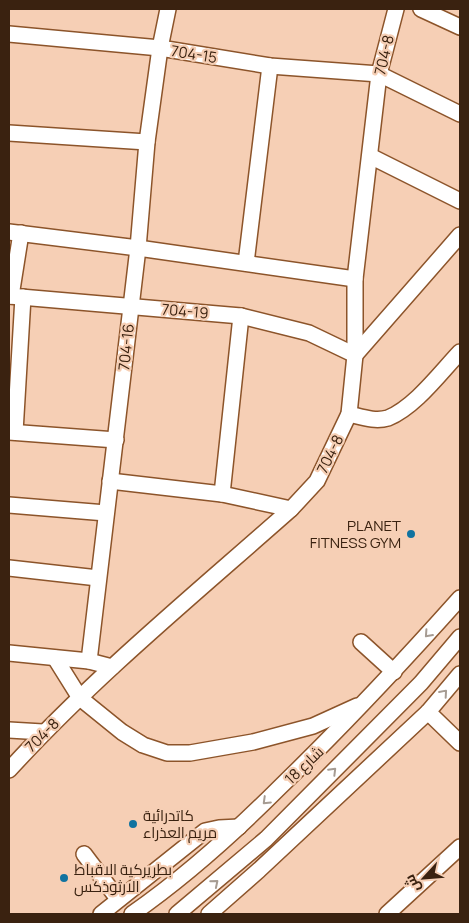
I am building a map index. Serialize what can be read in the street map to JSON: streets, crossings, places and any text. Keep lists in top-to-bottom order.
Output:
{
  "streets": {
    "street": [
      "704-15",
      "704-8",
      "704-19",
      "704-16",
      "شارع 18"
    ]
  },
  "crossings": [
    ["704-15", "704-8"],
    ["704-15", "704-16"],
    ["704-8", "704-19"],
    ["704-19", "704-16"]
  ],
  "places": ["PLANET FITNESS GYM", "كاتدرائية مريم العذراء", "بطريركية الاقباط الارثوذكس"],
  "north": "bottom left"
}
